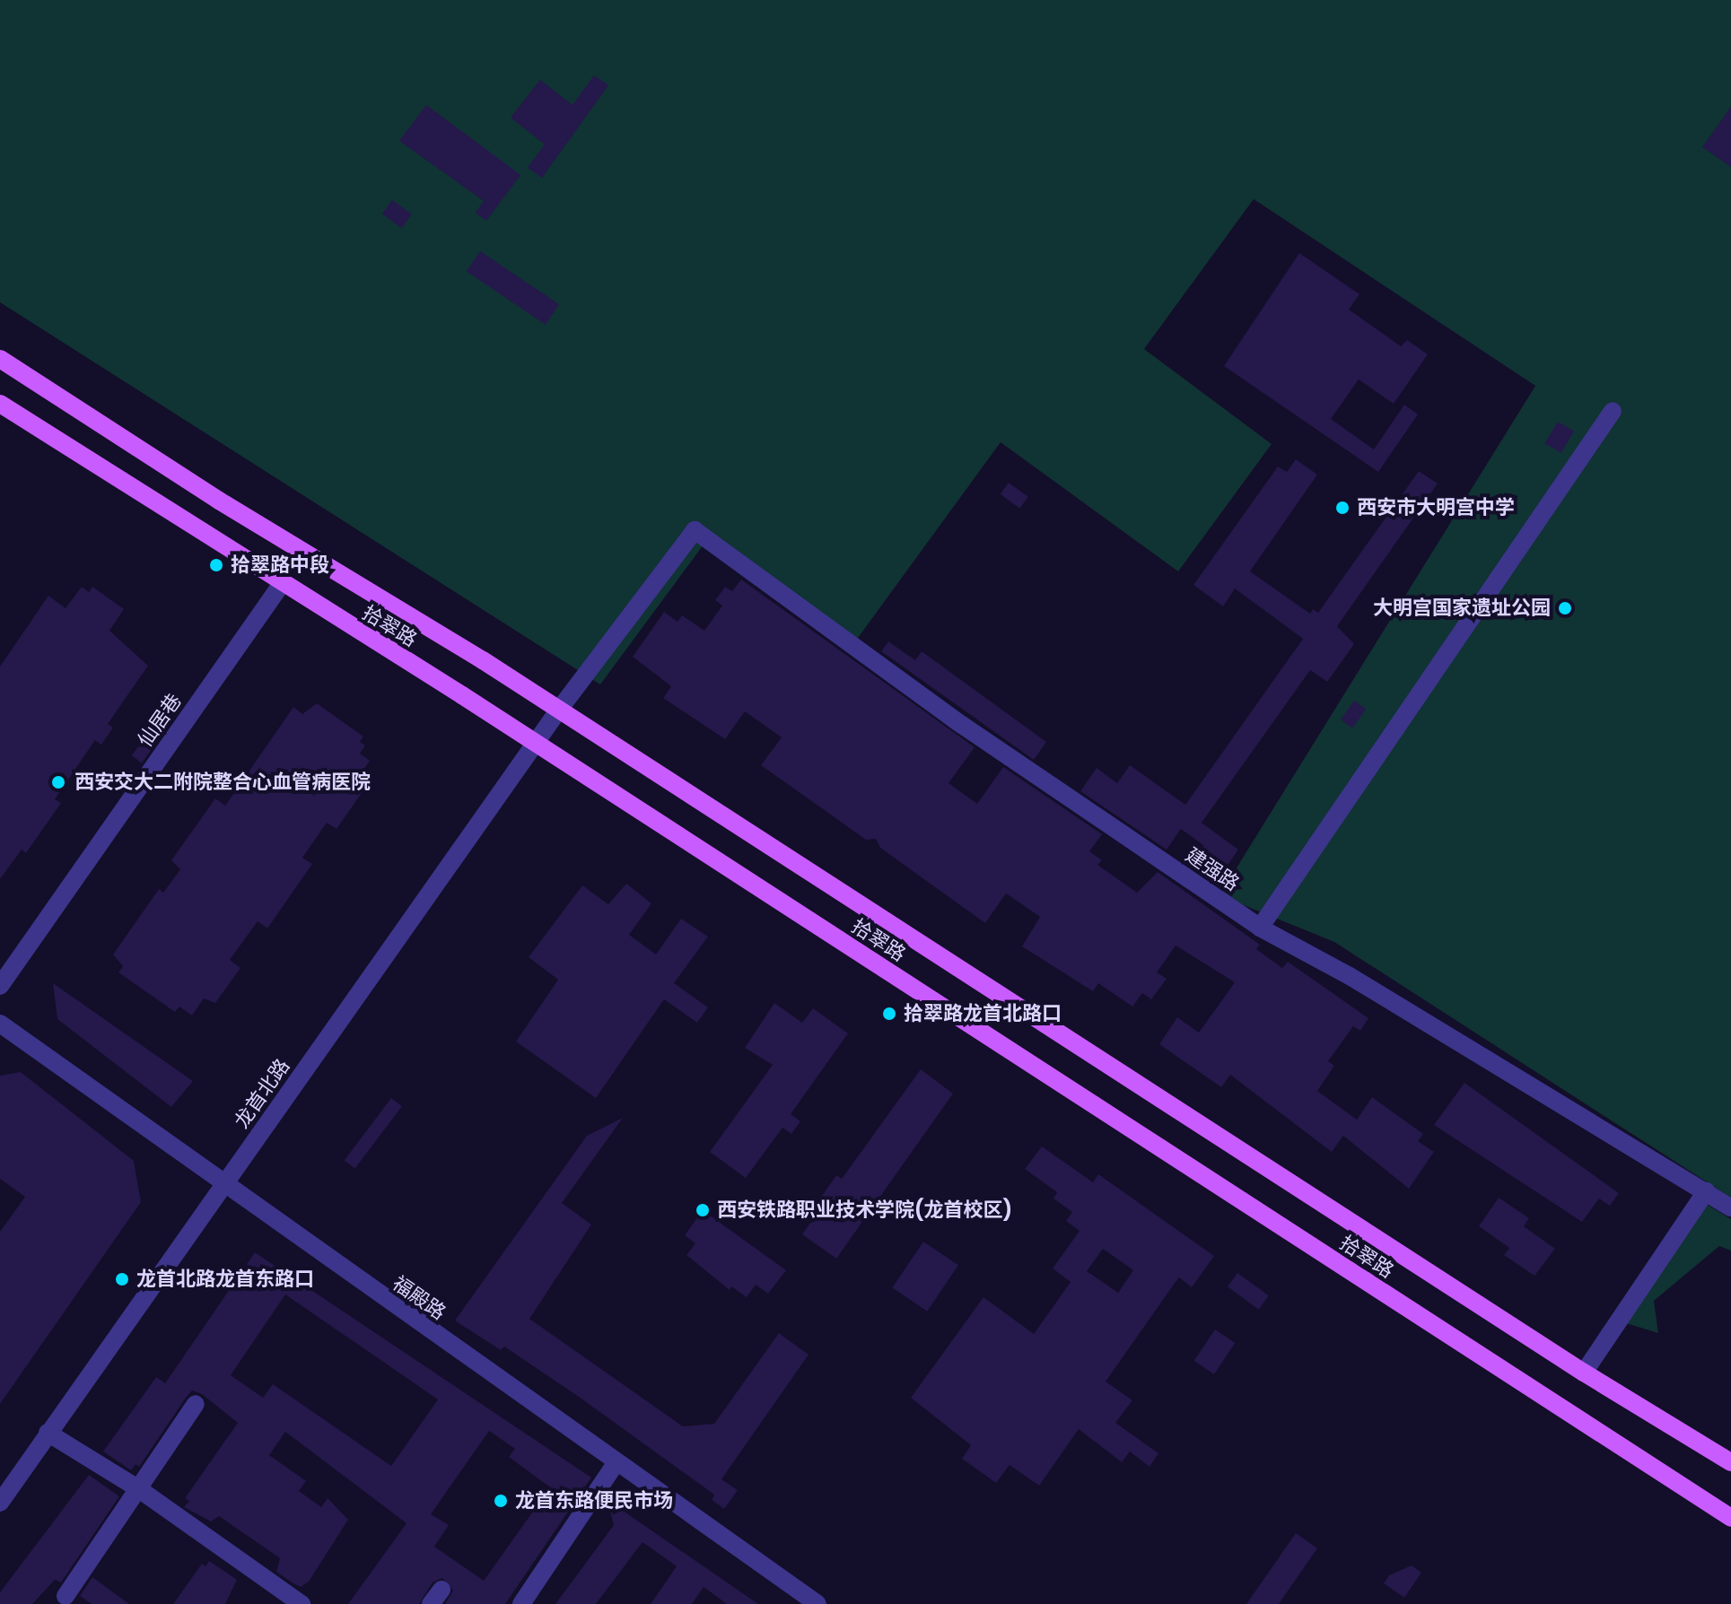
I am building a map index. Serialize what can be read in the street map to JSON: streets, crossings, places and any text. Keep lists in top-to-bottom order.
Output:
{
  "streets": {
    "main road": ["拾翠路"],
    "street": [
      "仙居巷",
      "建强路",
      "龙首北路",
      "福殿路"
    ]
  },
  "crossings": [
    ["拾翠路", "仙居巷"],
    ["拾翠路", "龙首北路"],
    ["建强路", "龙首北路"],
    ["龙首北路", "福殿路"]
  ],
  "places": [
    "西安市大明宫中学",
    "拾翠路中段",
    "大明宫国家遗址公园",
    "西安交大二附院整合心血管病医院",
    "拾翠路龙首北路口",
    "西安铁路职业技术学院(龙首校区)",
    "龙首北路龙首东路口",
    "龙首东路便民市场"
  ]
}
